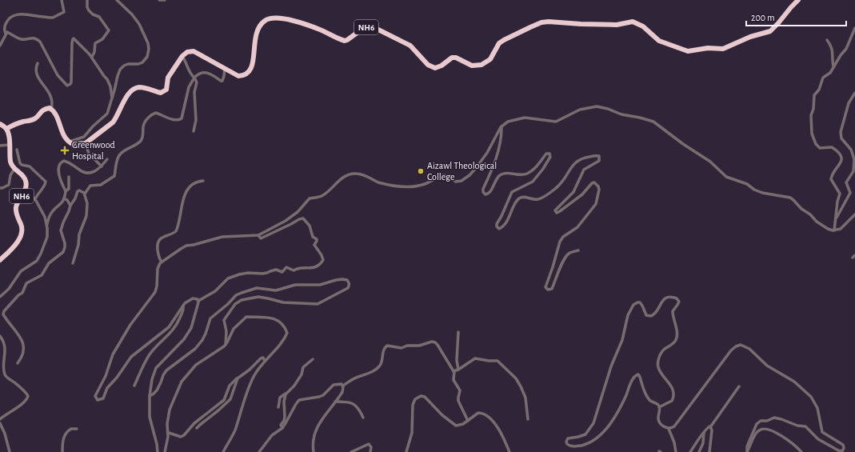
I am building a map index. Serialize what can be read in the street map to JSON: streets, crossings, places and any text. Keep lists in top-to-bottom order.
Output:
{
  "streets": {
    "highway": ["NH6"]
  },
  "places": {
    "health": ["Greenwood Hospital"],
    "other": ["Aizawl Theological College"]
  },
  "scale_bar": "200 m"
}
